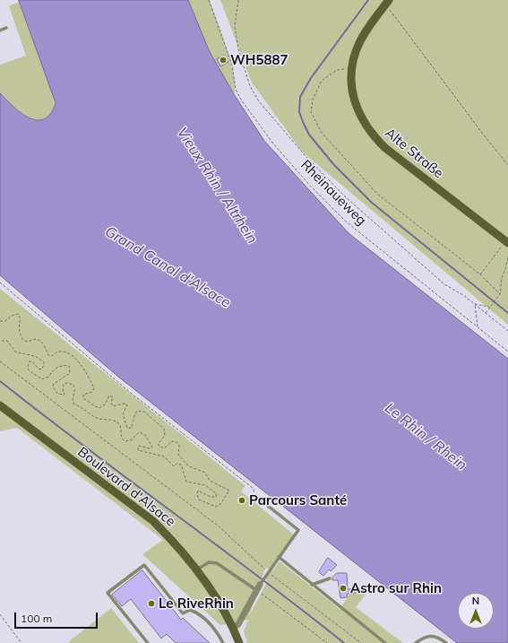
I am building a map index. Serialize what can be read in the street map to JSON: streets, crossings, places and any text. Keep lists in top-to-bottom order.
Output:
{
  "streets": {
    "street": ["Alte Straße", "Boulevard d'Alsace"],
    "path": ["Rheinaueweg"]
  },
  "water": ["Vieux Rhin / Altrhein", "Grand Canal d'Alsace", "Le Rhin / Rhein"],
  "places": [
    "WH5887",
    "Parcours Santé",
    "Astro sur Rhin",
    "Le RiveRhin"
  ],
  "scale_bar": "100 m",
  "north": "top"
}
